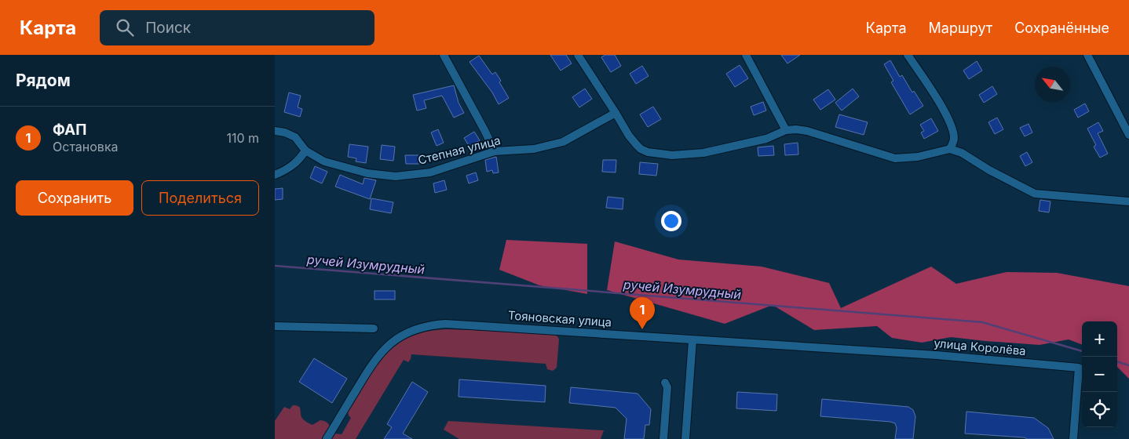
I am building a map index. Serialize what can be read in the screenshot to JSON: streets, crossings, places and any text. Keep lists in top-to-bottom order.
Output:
{
  "streets": {
    "street": ["Степная улица", "Тояновская улица", "улица Королёва"]
  },
  "crossings": [
    ["Тояновская улица", "улица Королёва"]
  ],
  "water": ["ручей Изумрудный"],
  "north": "top left",
  "page": {
    "header": "Карта",
    "search": "Поиск",
    "nav": ["Карта", "Маршрут", "Сохранённые"],
    "heading": "Рядом",
    "list": [
      {
        "mark": "1",
        "name": "ФАП",
        "note": "Остановка",
        "value": "110 m"
      }
    ],
    "buttons": ["Сохранить", "Поделиться"],
    "pins": "1",
    "map_buttons": ["+", "−"]
  }
}
